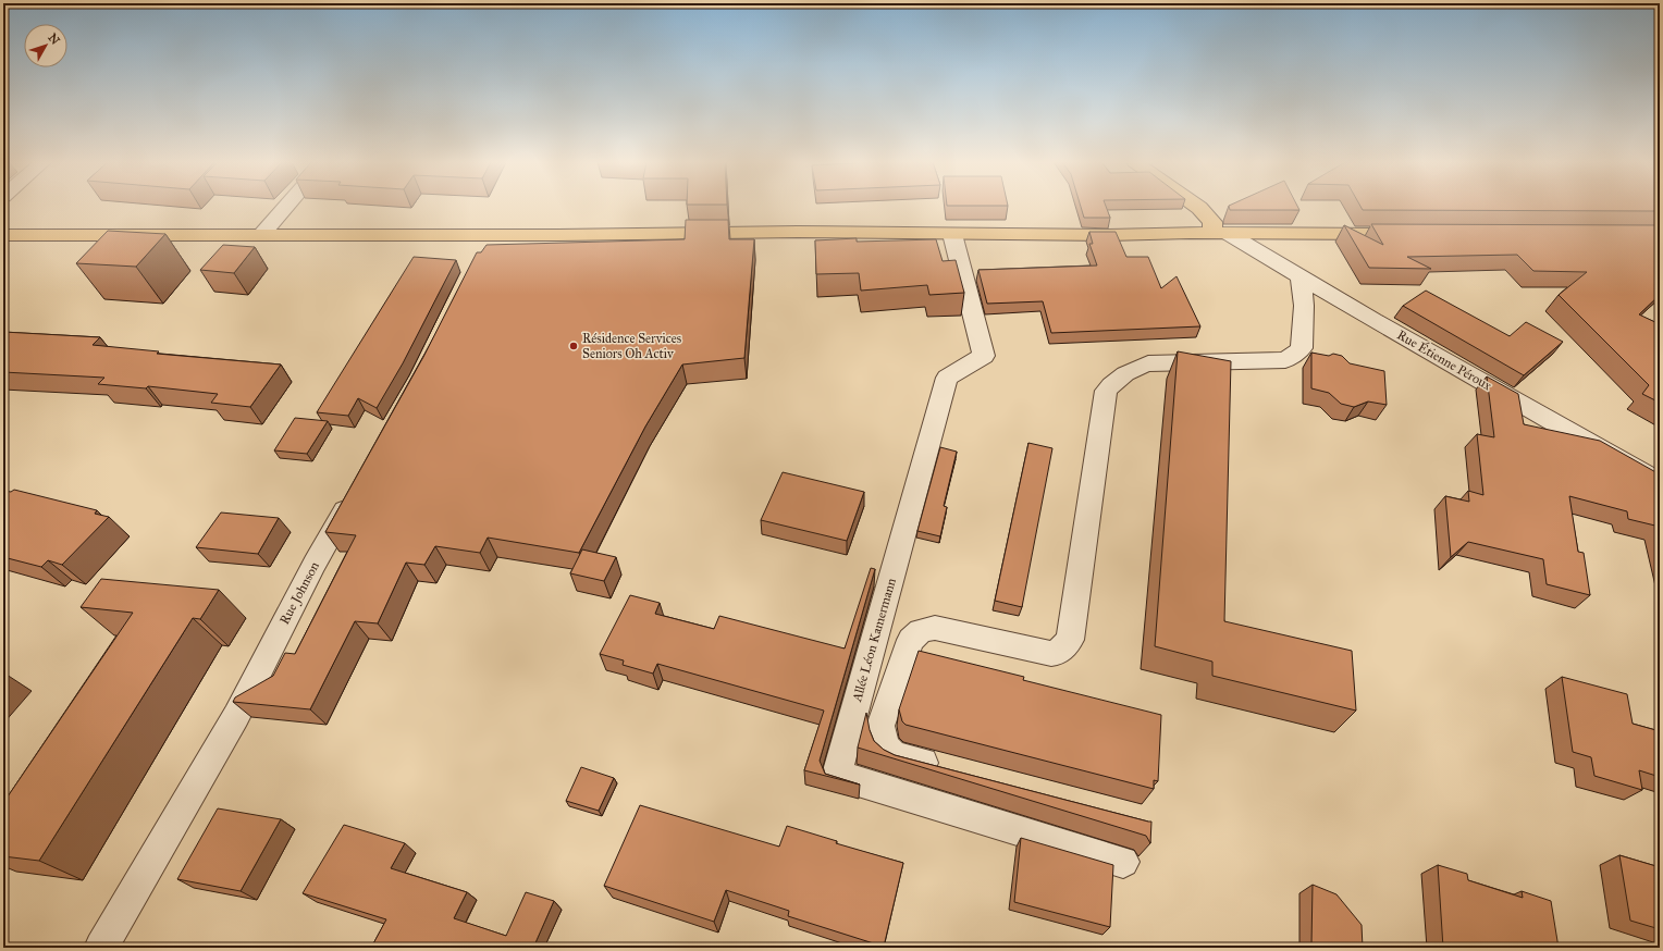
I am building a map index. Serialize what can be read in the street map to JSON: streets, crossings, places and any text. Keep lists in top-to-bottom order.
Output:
{
  "streets": {
    "street": ["Rue Étienne Péroux", "Rue Johnson", "Allée Léon Kamermann"]
  },
  "places": ["Résidence Services Seniors Oh Activ"],
  "north": "top right"
}
